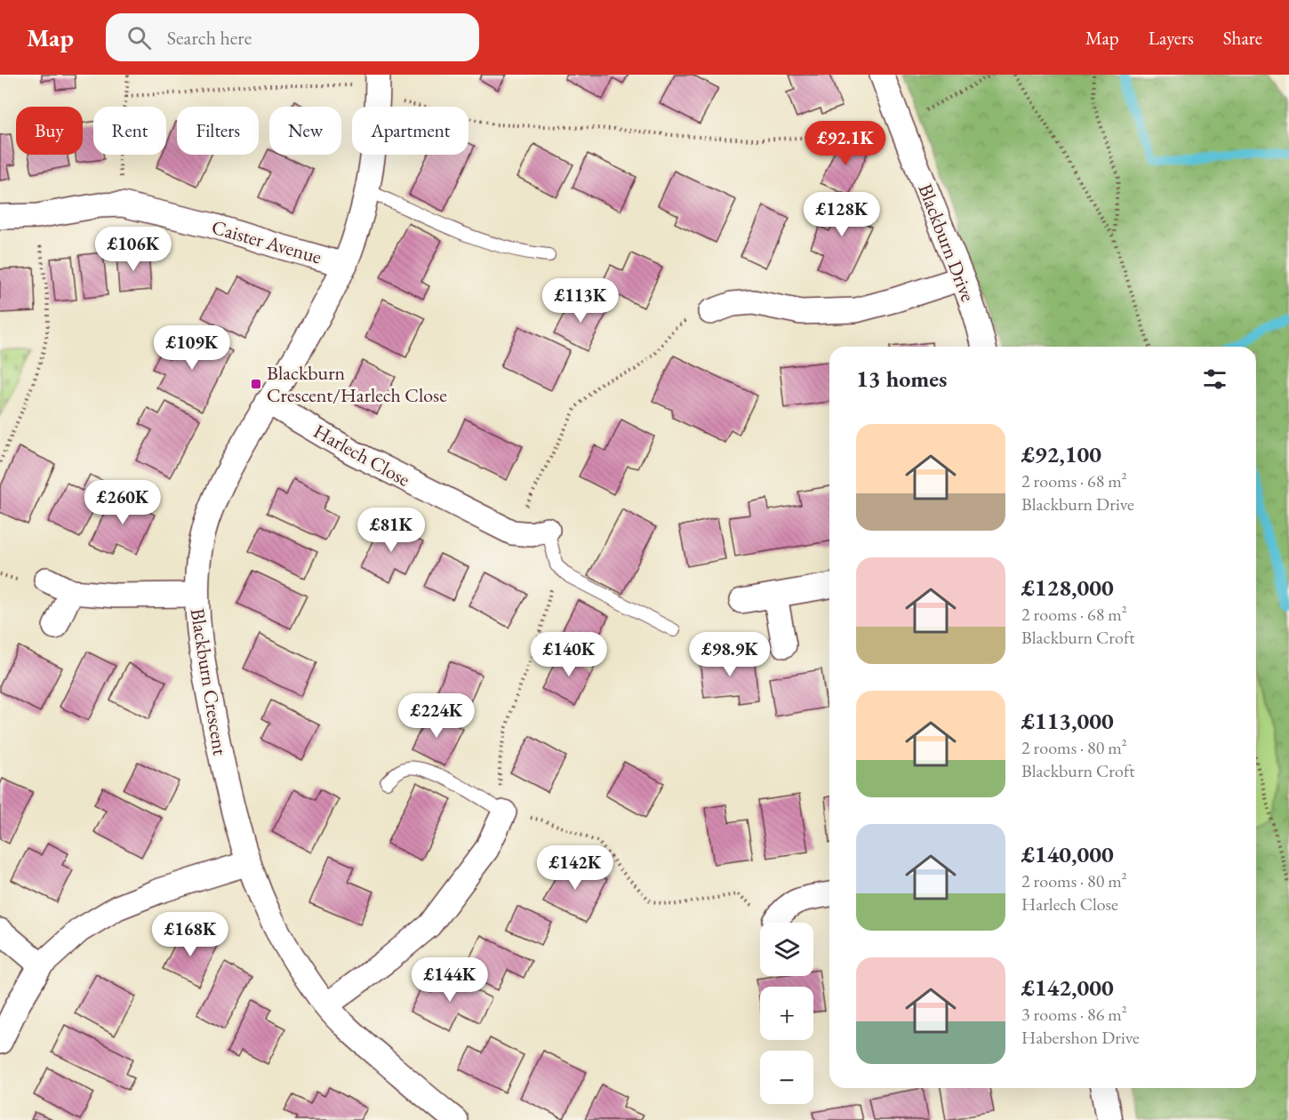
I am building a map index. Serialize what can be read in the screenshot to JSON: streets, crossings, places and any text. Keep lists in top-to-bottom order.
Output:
{
  "streets": {
    "street": [
      "Caister Avenue",
      "Blackburn Drive",
      "Harlech Close",
      "Blackburn Crescent"
    ]
  },
  "crossings": [
    ["Caister Avenue", "Blackburn Crescent"],
    ["Harlech Close", "Blackburn Crescent"]
  ],
  "places": {
    "transit": ["Blackburn Crescent/Harlech Close"]
  },
  "page": {
    "header": "Map",
    "search": "Search here",
    "nav": ["Map", "Layers", "Share"],
    "chip": [
      "Buy",
      "Rent",
      "Filters",
      "New",
      "Apartment"
    ],
    "price": [
      "£92.1K",
      "£128K",
      "£106K",
      "£113K",
      "£109K",
      "£260K",
      "£81K",
      "£140K",
      "£98.9K",
      "£224K",
      "£142K",
      "£168K",
      "£144K"
    ],
    "heading": "13 homes",
    "list": [
      {
        "name": "£92,100",
        "note": "2 rooms · 68 m² · Blackburn Drive"
      },
      {
        "name": "£128,000",
        "note": "2 rooms · 68 m² · Blackburn Croft"
      },
      {
        "name": "£113,000",
        "note": "2 rooms · 80 m² · Blackburn Croft"
      },
      {
        "name": "£140,000",
        "note": "2 rooms · 80 m² · Harlech Close"
      },
      {
        "name": "£142,000",
        "note": "3 rooms · 86 m² · Habershon Drive"
      }
    ],
    "map_buttons": ["+", "−"]
  }
}
